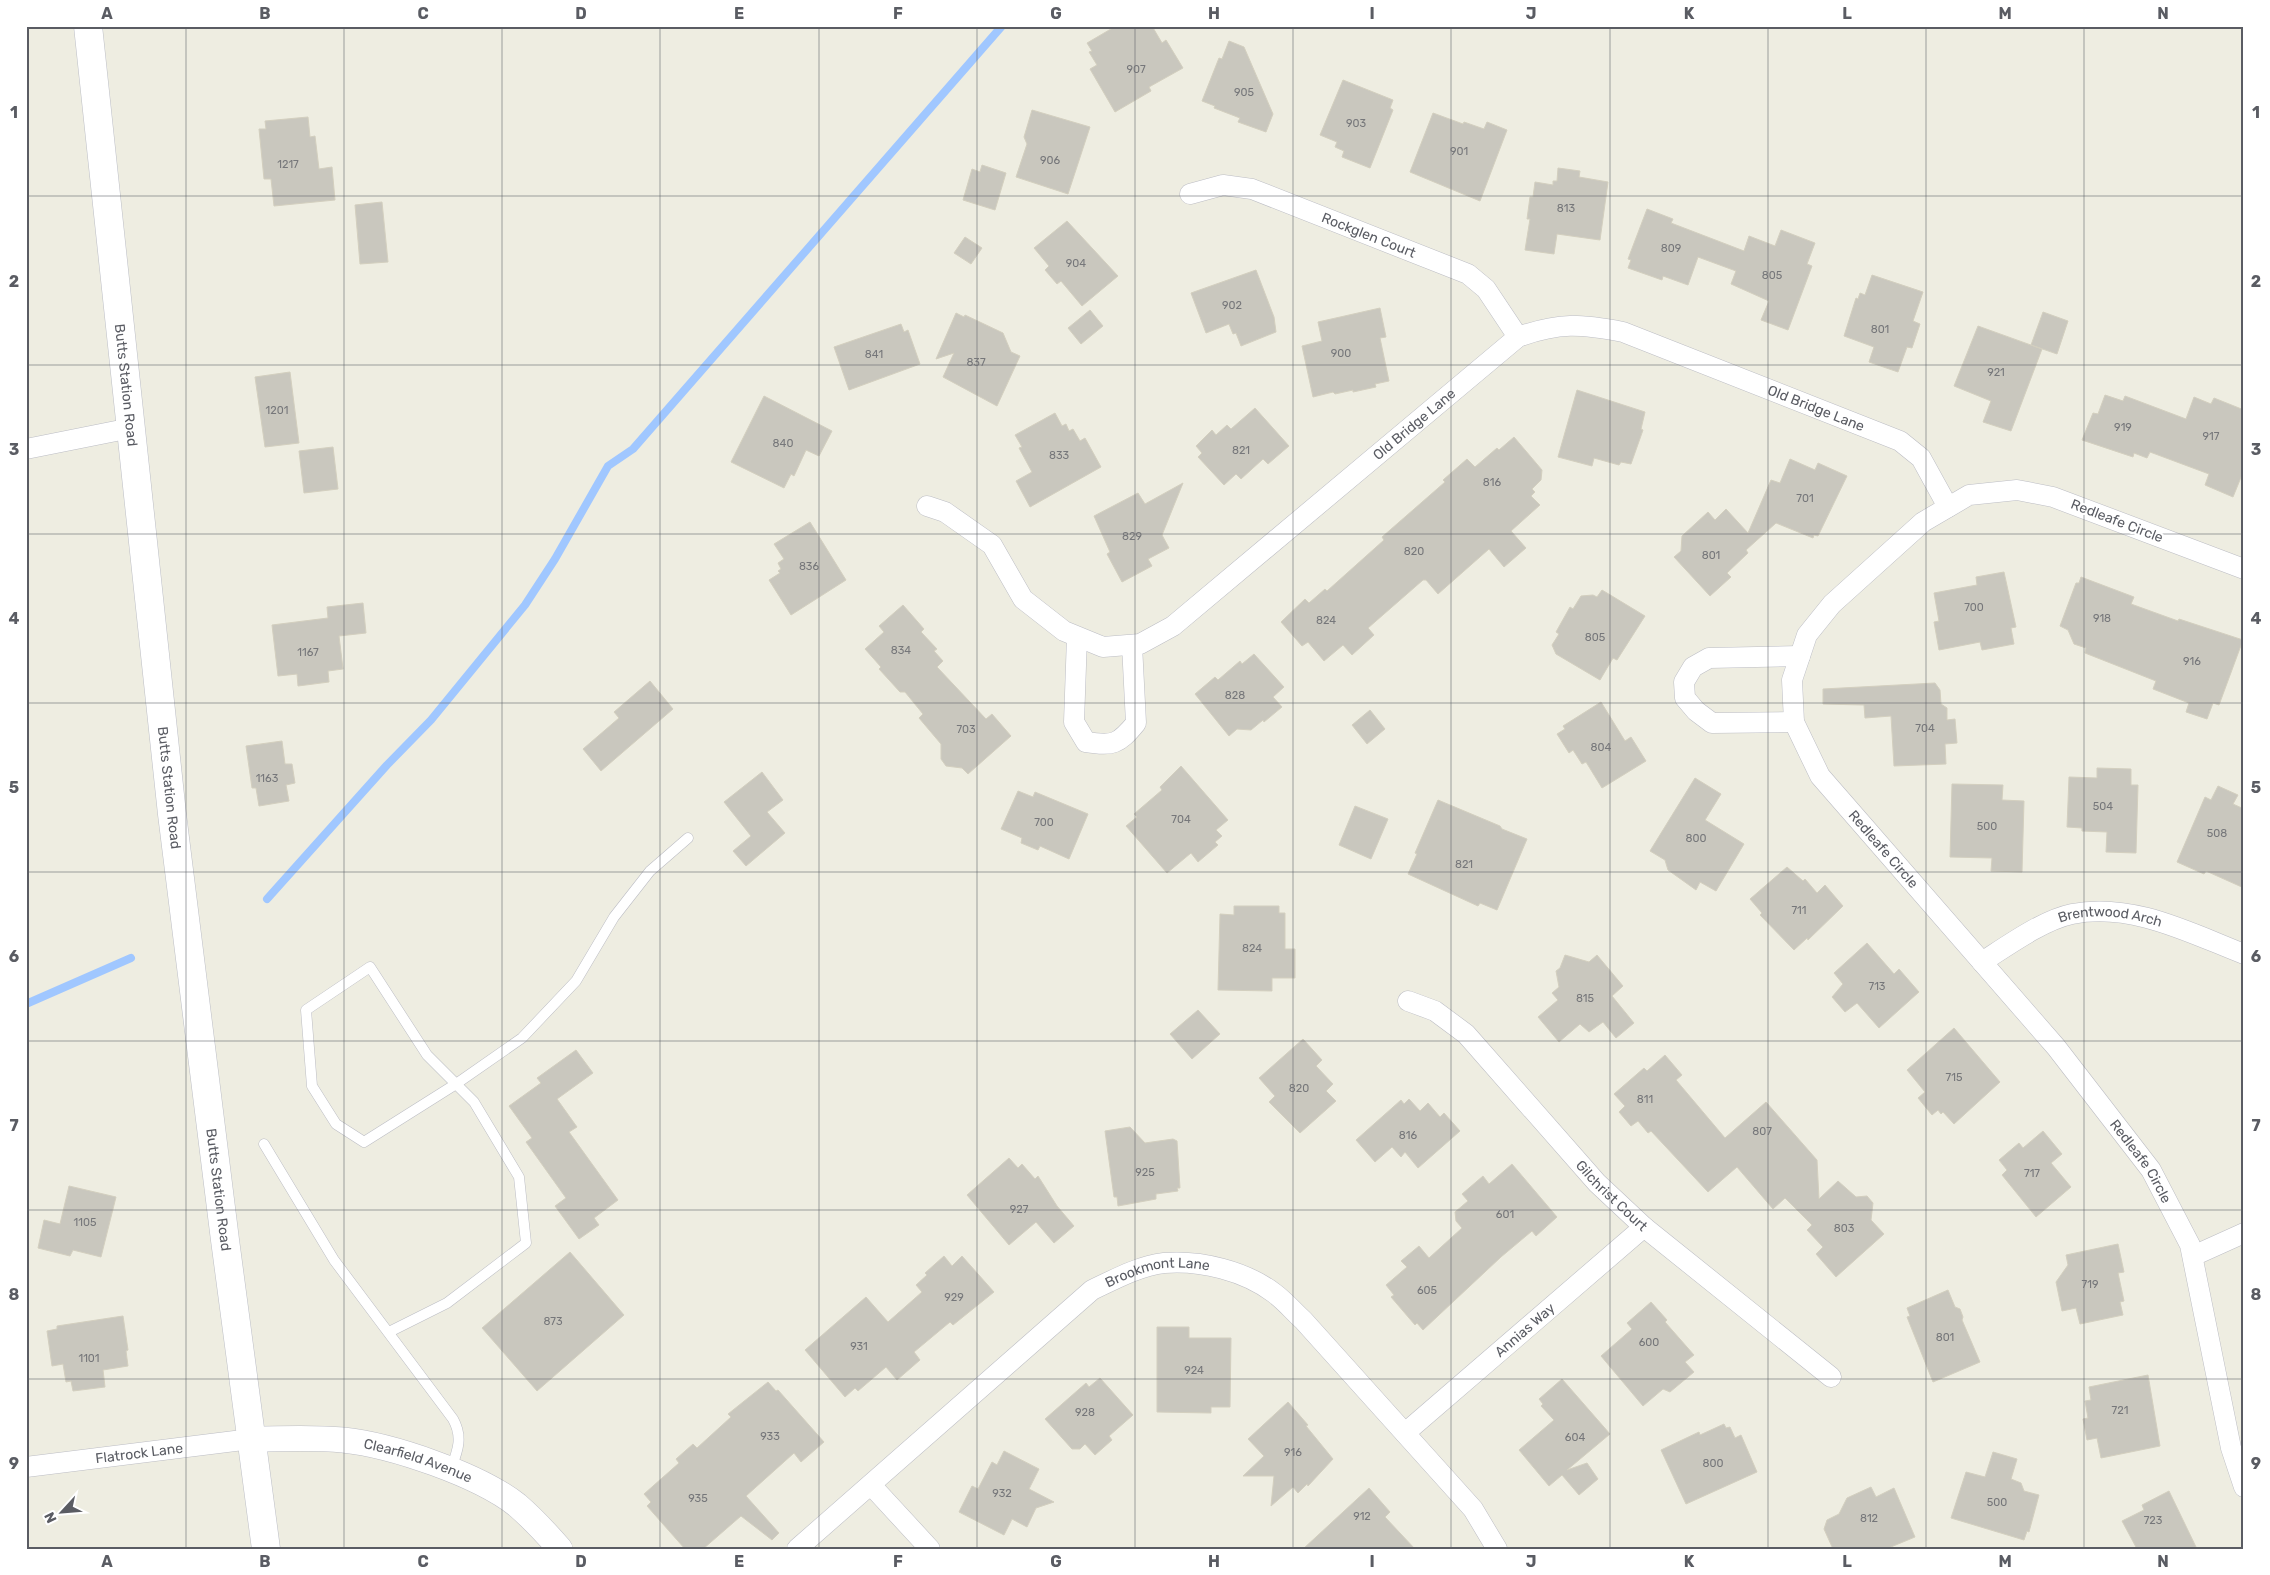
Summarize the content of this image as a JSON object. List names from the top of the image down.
{
  "streets": {
    "main road": ["Butts Station Road"],
    "street": [
      "Rockglen Court",
      "Old Bridge Lane",
      "Redleafe Circle",
      "Brentwood Arch",
      "Gilchrist Court",
      "Brookmont Lane",
      "Annias Way",
      "Flatrock Lane",
      "Clearfield Avenue"
    ]
  },
  "crossings": [
    ["Rockglen Court", "Old Bridge Lane"],
    ["Butts Station Road", "Flatrock Lane"],
    ["Butts Station Road", "Clearfield Avenue"],
    ["Old Bridge Lane", "Redleafe Circle"],
    ["Redleafe Circle", "Brentwood Arch"],
    ["Gilchrist Court", "Annias Way"],
    ["Brookmont Lane", "Annias Way"],
    ["Flatrock Lane", "Clearfield Avenue"]
  ],
  "house_numbers": [
    "907",
    "905",
    "903",
    "901",
    "906",
    "1217",
    "813",
    "809",
    "904",
    "805",
    "902",
    "801",
    "900",
    "841",
    "837",
    "921",
    "1201",
    "919",
    "917",
    "840",
    "821",
    "833",
    "816",
    "701",
    "829",
    "820",
    "801",
    "836",
    "700",
    "918",
    "824",
    "805",
    "834",
    "1167",
    "916",
    "828",
    "704",
    "703",
    "804",
    "1163",
    "504",
    "704",
    "700",
    "500",
    "508",
    "800",
    "821",
    "711",
    "824",
    "713",
    "815",
    "715",
    "820",
    "811",
    "807",
    "816",
    "925",
    "717",
    "927",
    "601",
    "1105",
    "803",
    "719",
    "605",
    "929",
    "873",
    "801",
    "600",
    "931",
    "1101",
    "924",
    "721",
    "928",
    "933",
    "604",
    "916",
    "800",
    "932",
    "935",
    "500",
    "912",
    "812",
    "723"
  ],
  "north": "bottom left",
  "grid": {
    "columns": [
      "A",
      "B",
      "C",
      "D",
      "E",
      "F",
      "G",
      "H",
      "I",
      "J",
      "K",
      "L",
      "M",
      "N"
    ],
    "rows": [
      "1",
      "2",
      "3",
      "4",
      "5",
      "6",
      "7",
      "8",
      "9"
    ]
  }
}
